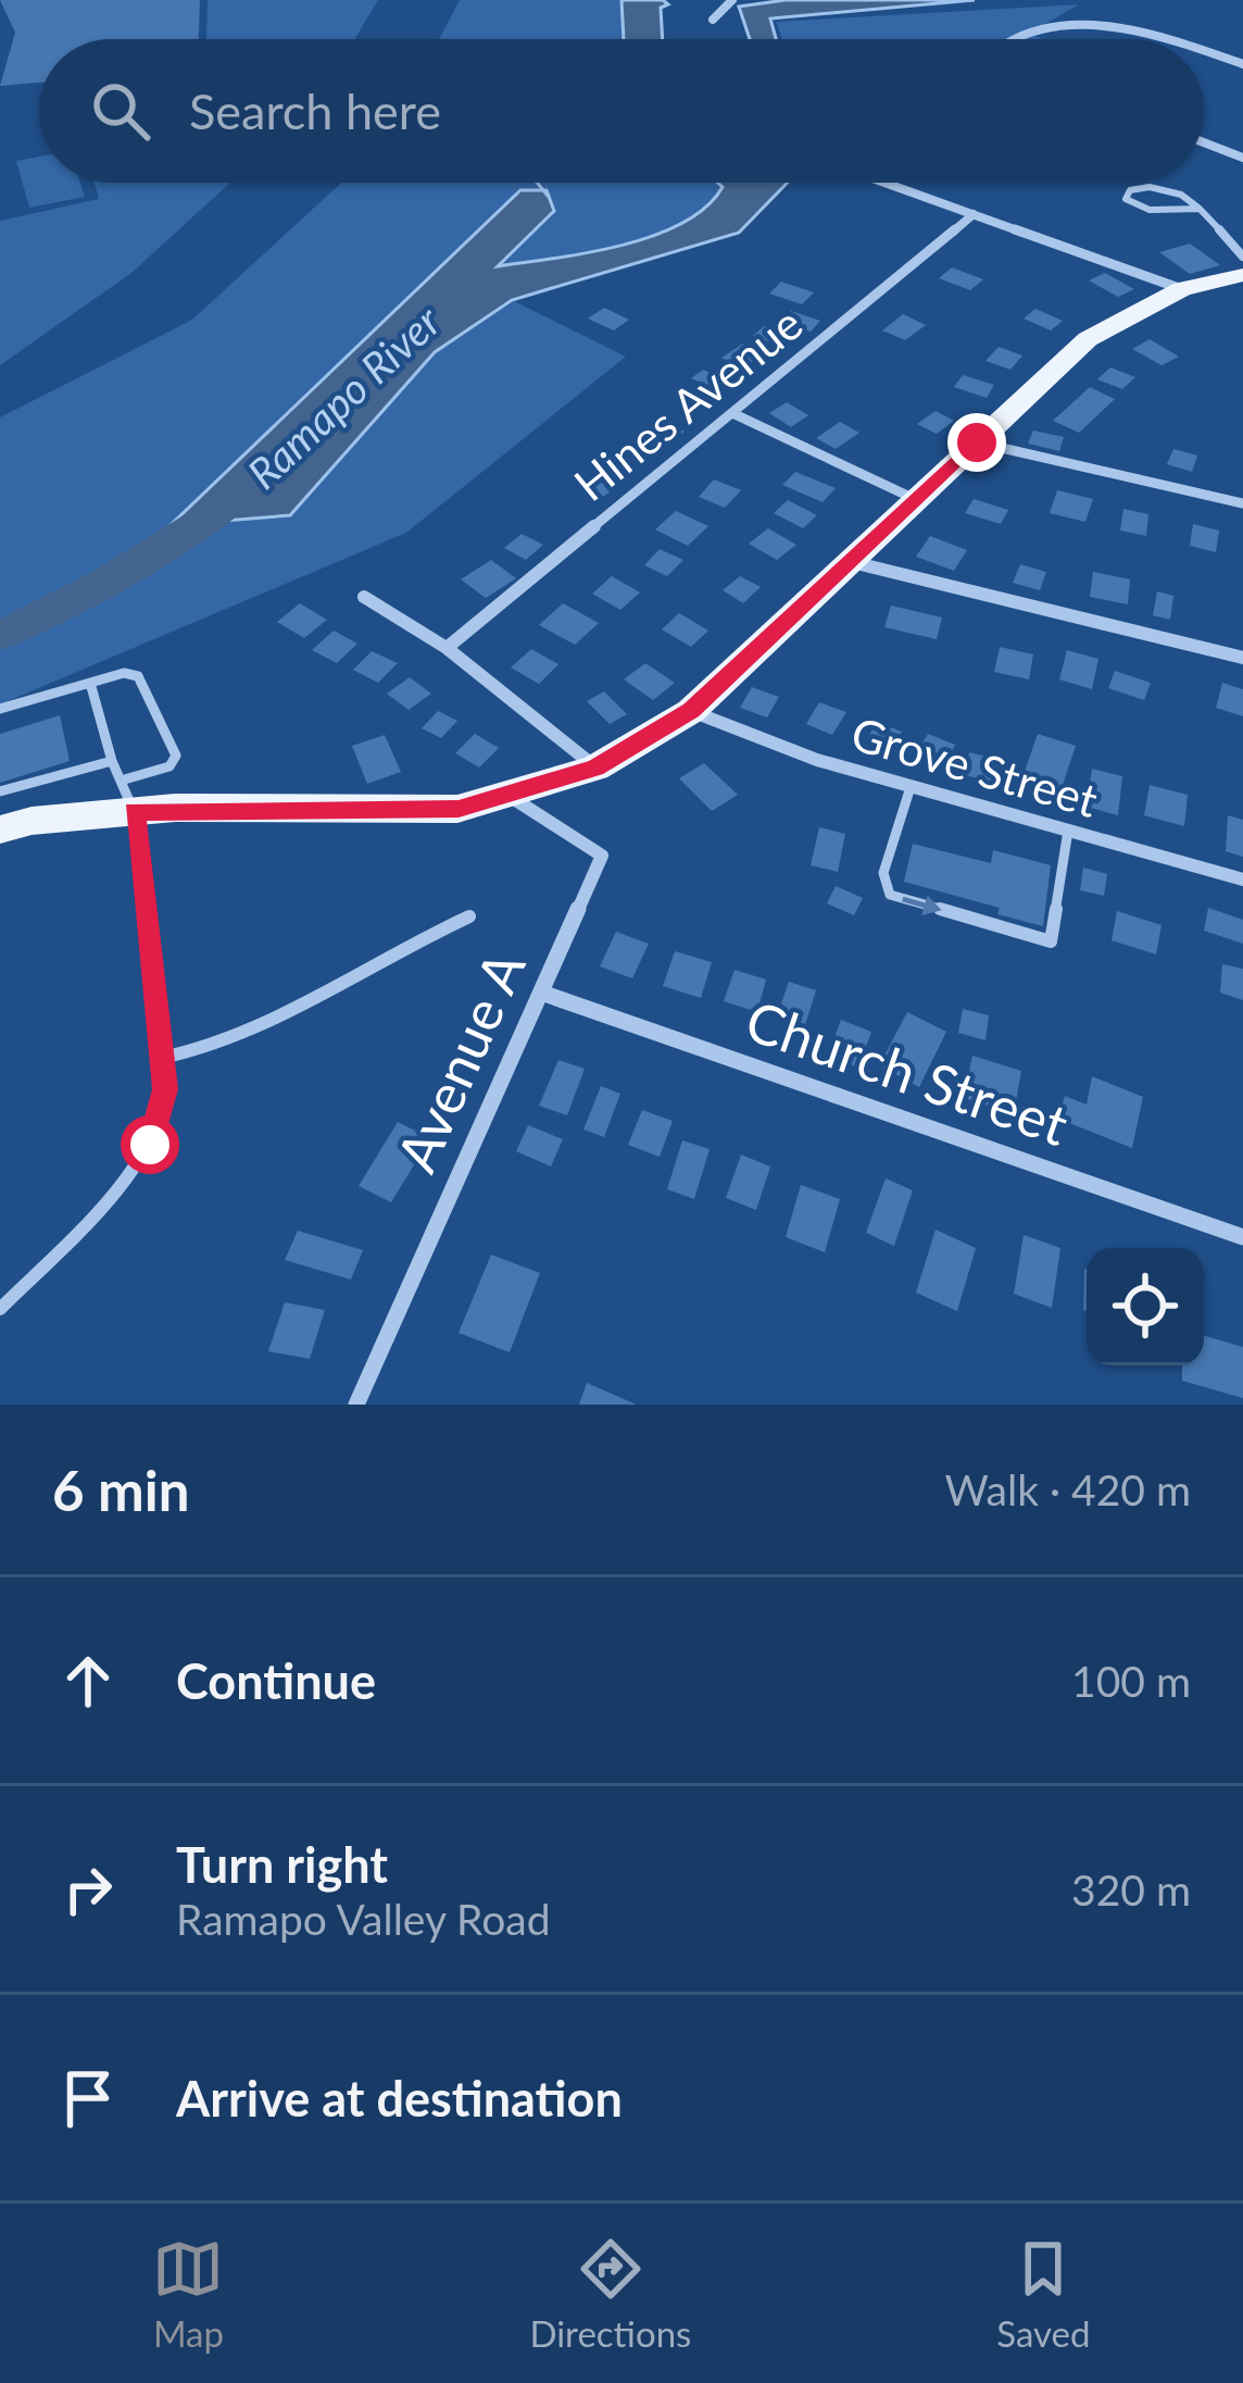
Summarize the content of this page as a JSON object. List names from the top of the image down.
{
  "streets": {
    "street": [
      "Hines Avenue",
      "Grove Street",
      "Avenue A",
      "Church Street"
    ]
  },
  "crossings": [
    ["Avenue A", "Church Street"]
  ],
  "water": ["Ramapo River"],
  "page": {
    "search": "Search here",
    "heading": ["6 min", "Walk · 420 m"],
    "list": [
      ["Continue", "100 m"],
      ["Turn right", "Ramapo Valley Road", "320 m"],
      "Arrive at destination"
    ],
    "nav": ["Map", "Directions", "Saved"]
  }
}
